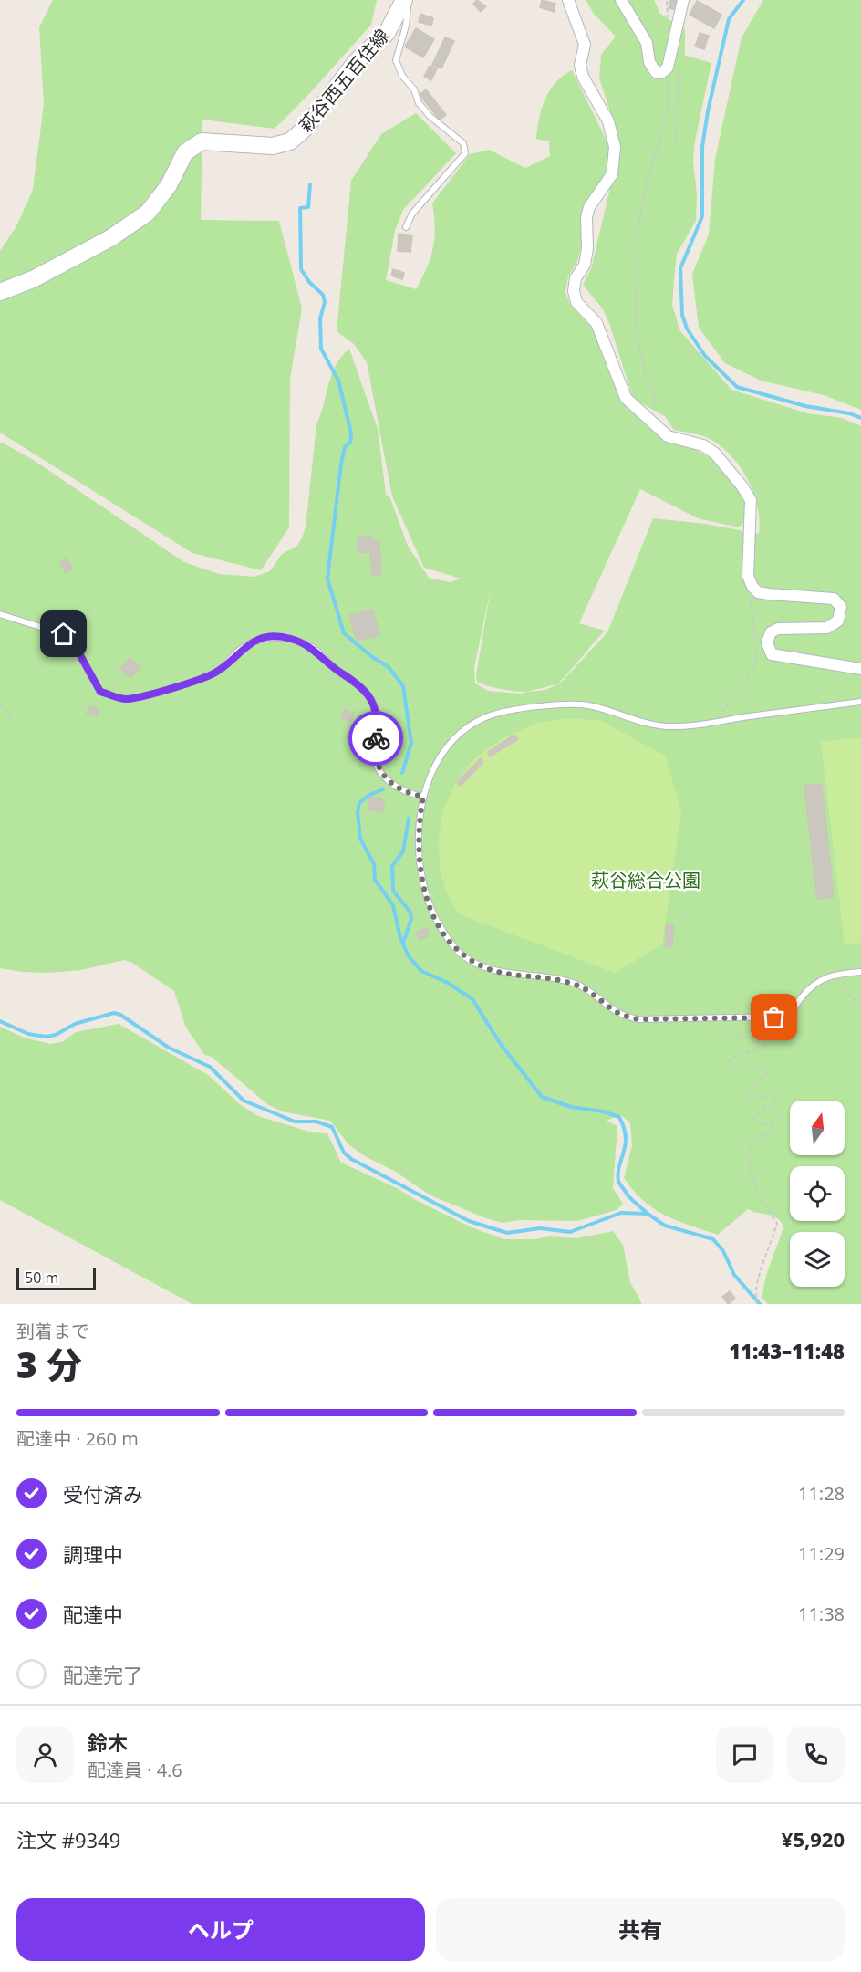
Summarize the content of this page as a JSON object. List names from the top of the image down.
{
  "streets": {
    "main road": ["萩谷西五百住線"]
  },
  "parks": ["萩谷総合公園"],
  "scale_bar": "50 m",
  "north": "top",
  "page": {
    "scale": "50 m",
    "heading": ["3 分", "到着まで", "11:43–11:48"],
    "panel": [
      "鈴木",
      "配達員 · 4.6",
      "注文 #9349",
      "¥5,920"
    ],
    "bar": "配達中 · 260 m",
    "list": [
      ["受付済み", "11:28"],
      ["調理中", "11:29"],
      ["配達中", "11:38"],
      "配達完了"
    ],
    "buttons": ["ヘルプ", "共有"]
  }
}
